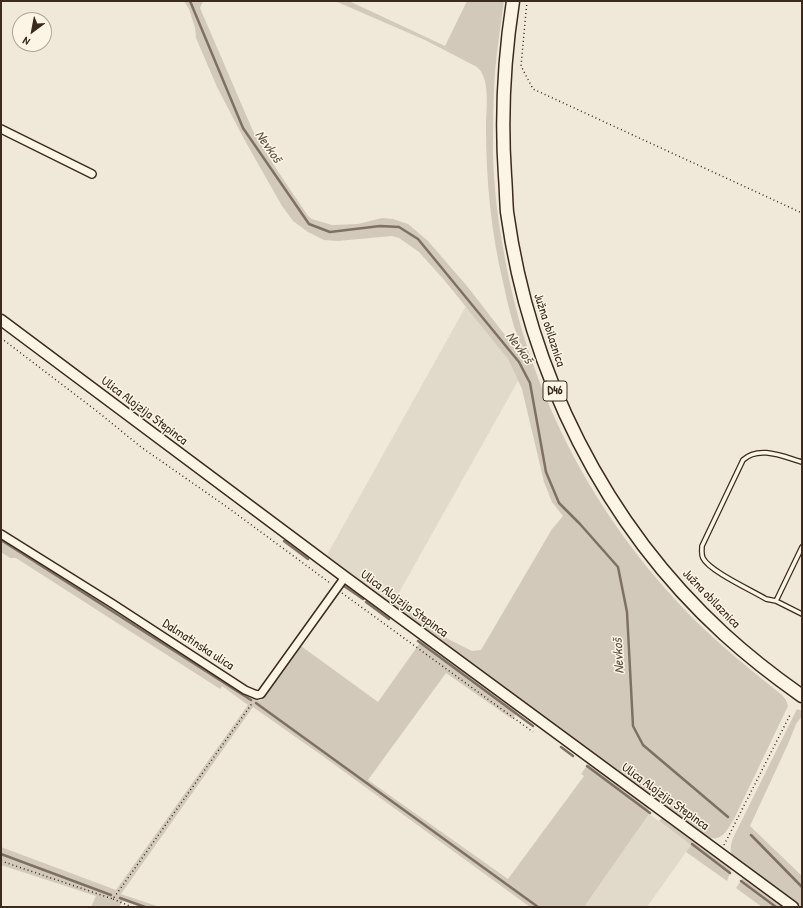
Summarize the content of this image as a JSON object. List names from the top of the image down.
{
  "streets": {
    "main road": ["Južna obilaznica", "D46", "Ulica Alojzija Stepinca"],
    "street": ["Dalmatinska ulica"]
  },
  "water": ["Nevkoš"],
  "north": "bottom left"
}
